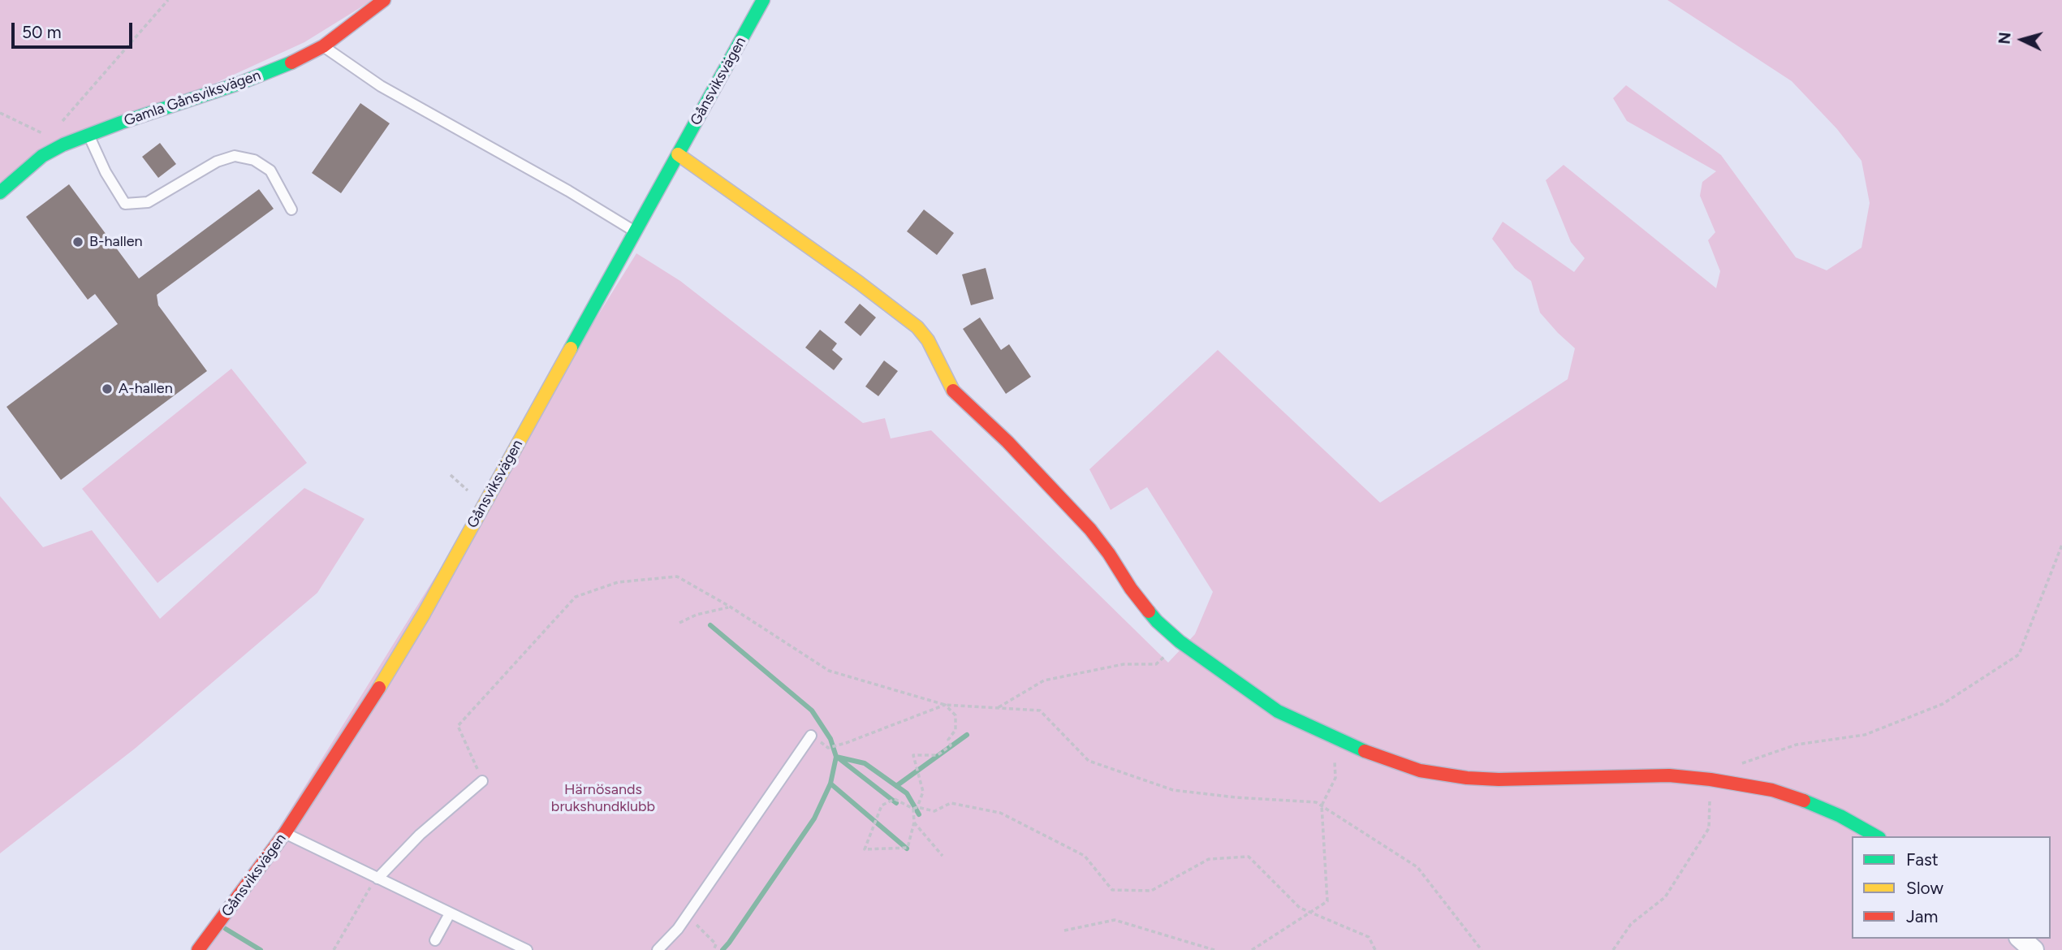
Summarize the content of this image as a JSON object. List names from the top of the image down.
{
  "streets": {
    "street": ["Gånsviksvägen", "Gamla Gånsviksvägen"]
  },
  "parks": ["Härnösands brukshundklubb"],
  "places": ["B-hallen", "A-hallen"],
  "legend": ["Fast", "Slow", "Jam"],
  "scale_bar": "50 m",
  "north": "left"
}
